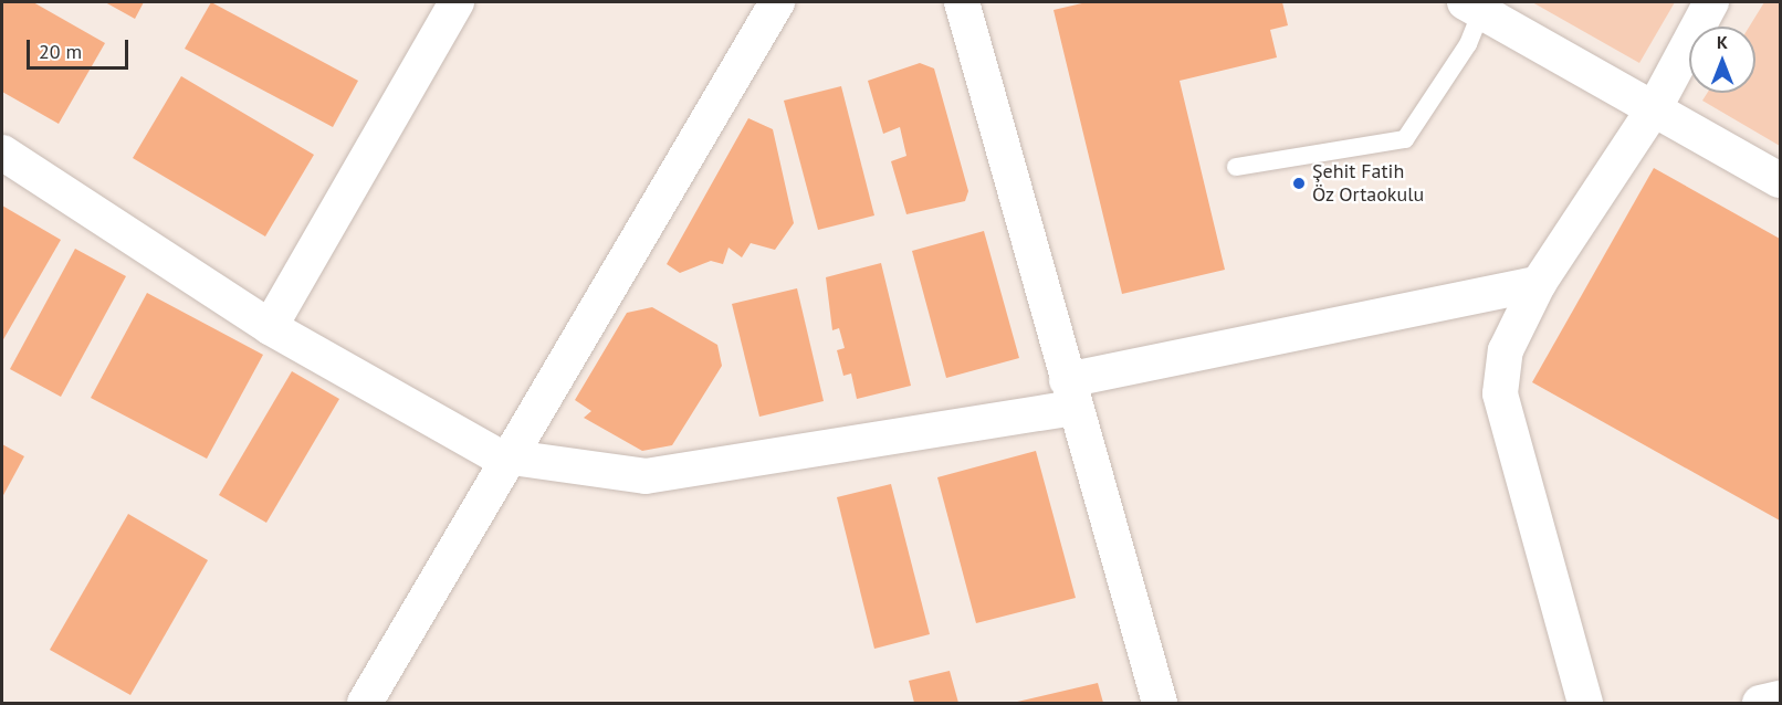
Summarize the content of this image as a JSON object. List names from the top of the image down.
{
  "places": ["Şehit Fatih Öz Ortaokulu"],
  "scale_bar": "20 m",
  "north": "top"
}
